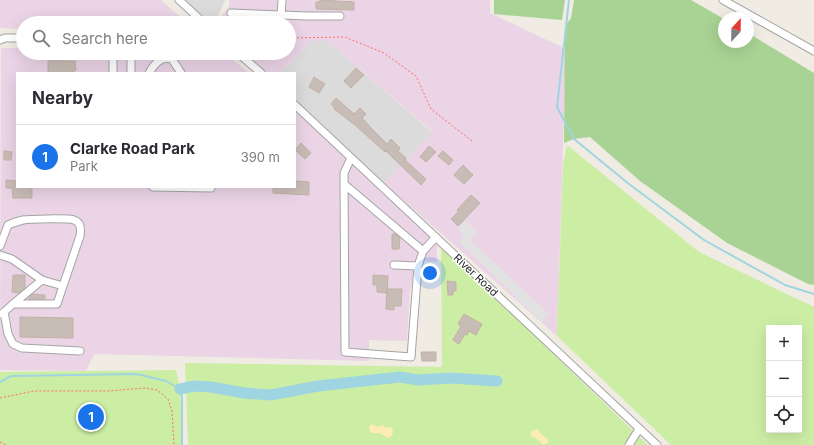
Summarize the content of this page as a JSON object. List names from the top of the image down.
{
  "streets": {
    "street": ["River Road"]
  },
  "north": "top",
  "page": {
    "search": "Search here",
    "heading": "Nearby",
    "list": [
      {
        "mark": "1",
        "name": "Clarke Road Park",
        "note": "Park",
        "value": "390 m"
      }
    ],
    "map_buttons": ["+", "−"],
    "pins": "1"
  }
}
